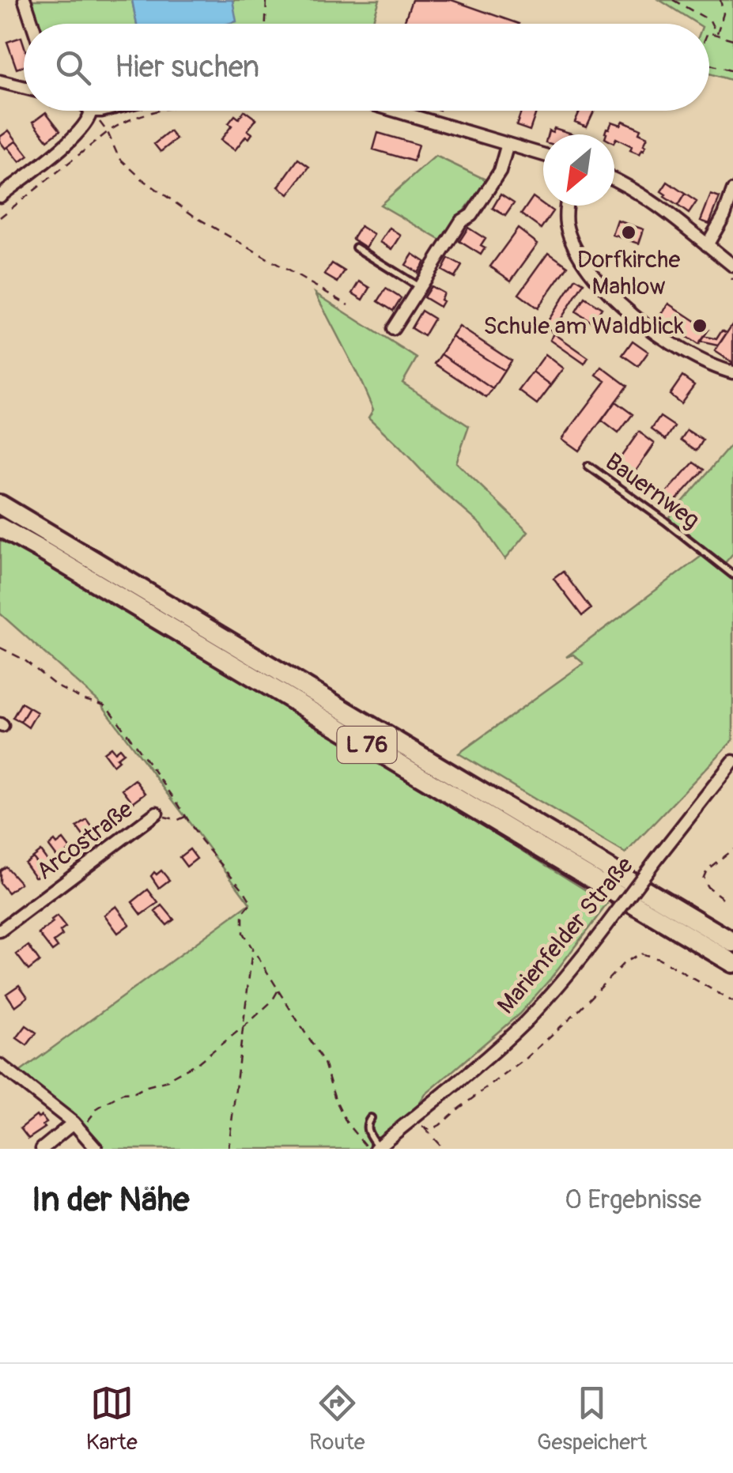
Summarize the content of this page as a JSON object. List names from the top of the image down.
{
  "streets": {
    "main road": ["L 76"],
    "street": ["Arcostraße", "Marienfelder Straße"],
    "lane": ["Bauernweg"]
  },
  "places": ["Dorfkirche Mahlow", "Schule am Waldblick"],
  "north": "bottom left",
  "page": {
    "search": "Hier suchen",
    "heading": ["In der Nähe", "0 Ergebnisse"],
    "nav": ["Karte", "Route", "Gespeichert"]
  }
}
